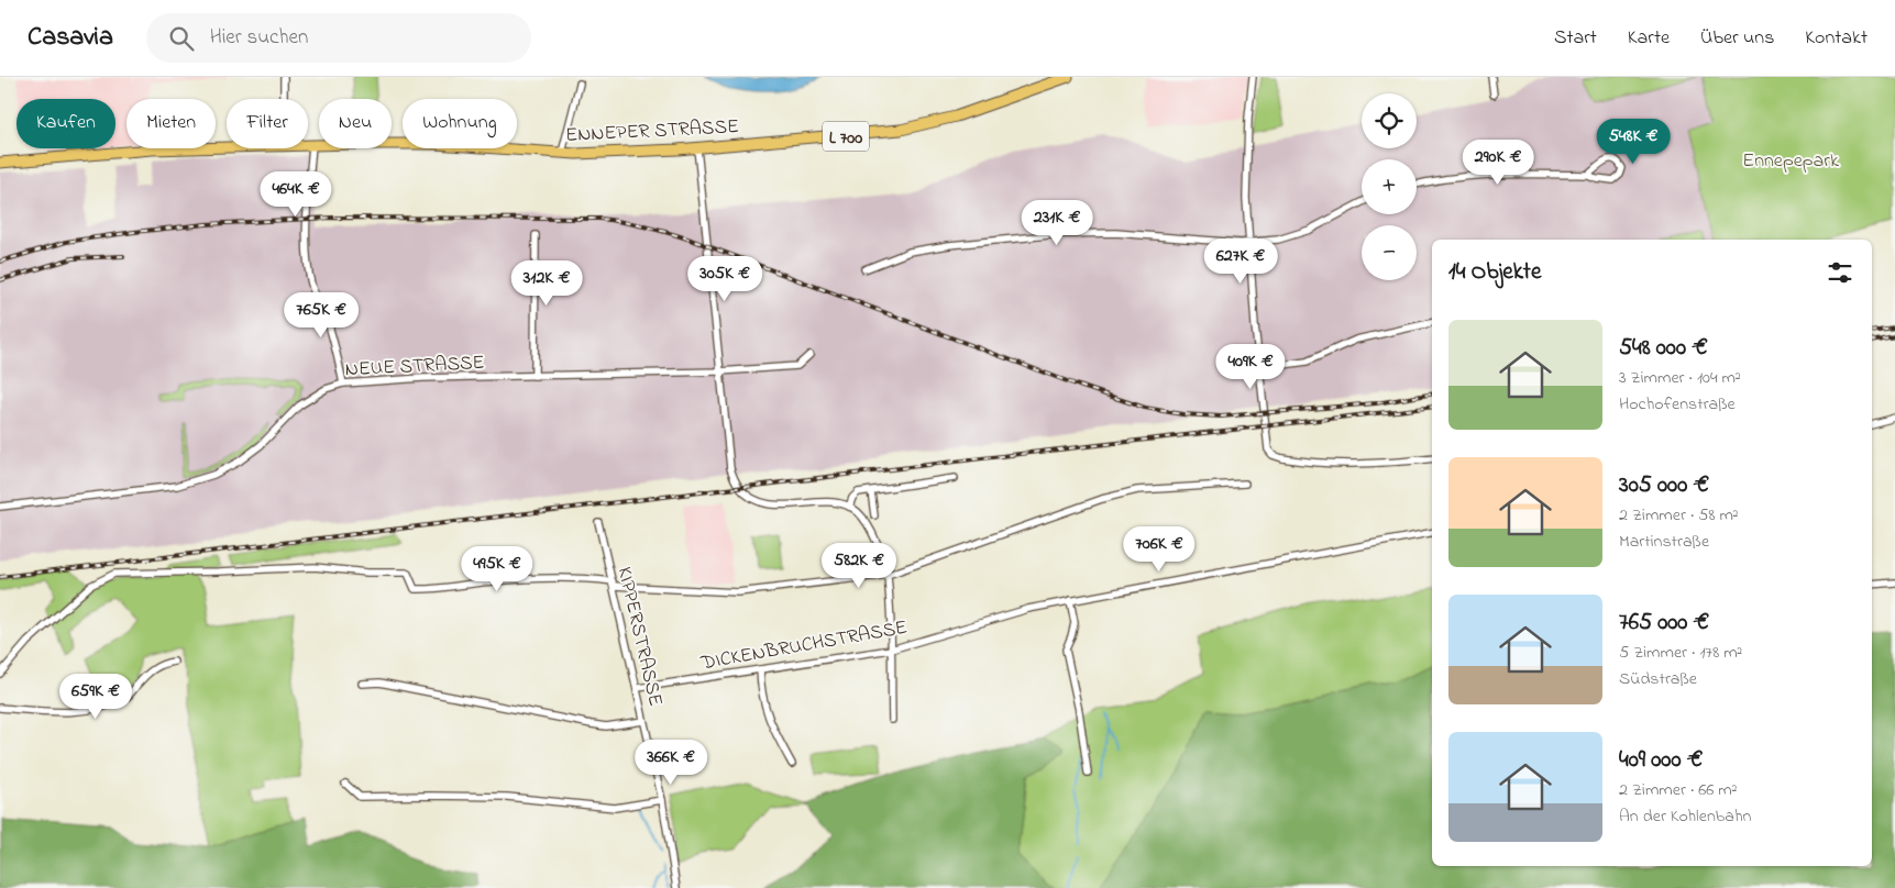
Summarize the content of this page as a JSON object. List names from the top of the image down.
{
  "streets": {
    "main road": ["ENNEPER STRASSE", "L 700"],
    "street": ["NEUE STRASSE", "KIPPERSTRASSE", "DICKENBRUCHSTRASSE"]
  },
  "crossings": [
    ["KIPPERSTRASSE", "DICKENBRUCHSTRASSE"]
  ],
  "parks": ["Ennepepark"],
  "page": {
    "header": "Casavia",
    "search": "Hier suchen",
    "nav": [
      "Start",
      "Karte",
      "Über uns",
      "Kontakt"
    ],
    "map_buttons": ["+", "−"],
    "chip": [
      "Kaufen",
      "Mieten",
      "Filter",
      "Neu",
      "Wohnung"
    ],
    "price": [
      "548K €",
      "290K €",
      "464K €",
      "231K €",
      "627K €",
      "305K €",
      "312K €",
      "765K €",
      "409K €",
      "706K €",
      "582K €",
      "495K €",
      "659K €",
      "366K €"
    ],
    "heading": "14 Objekte",
    "list": [
      {
        "name": "548 000 €",
        "note": "3 Zimmer · 104 m² · Hochofenstraße"
      },
      {
        "name": "305 000 €",
        "note": "2 Zimmer · 58 m² · Martinstraße"
      },
      {
        "name": "765 000 €",
        "note": "5 Zimmer · 178 m² · Südstraße"
      },
      {
        "name": "409 000 €",
        "note": "2 Zimmer · 66 m² · An der Kohlenbahn"
      }
    ]
  }
}
